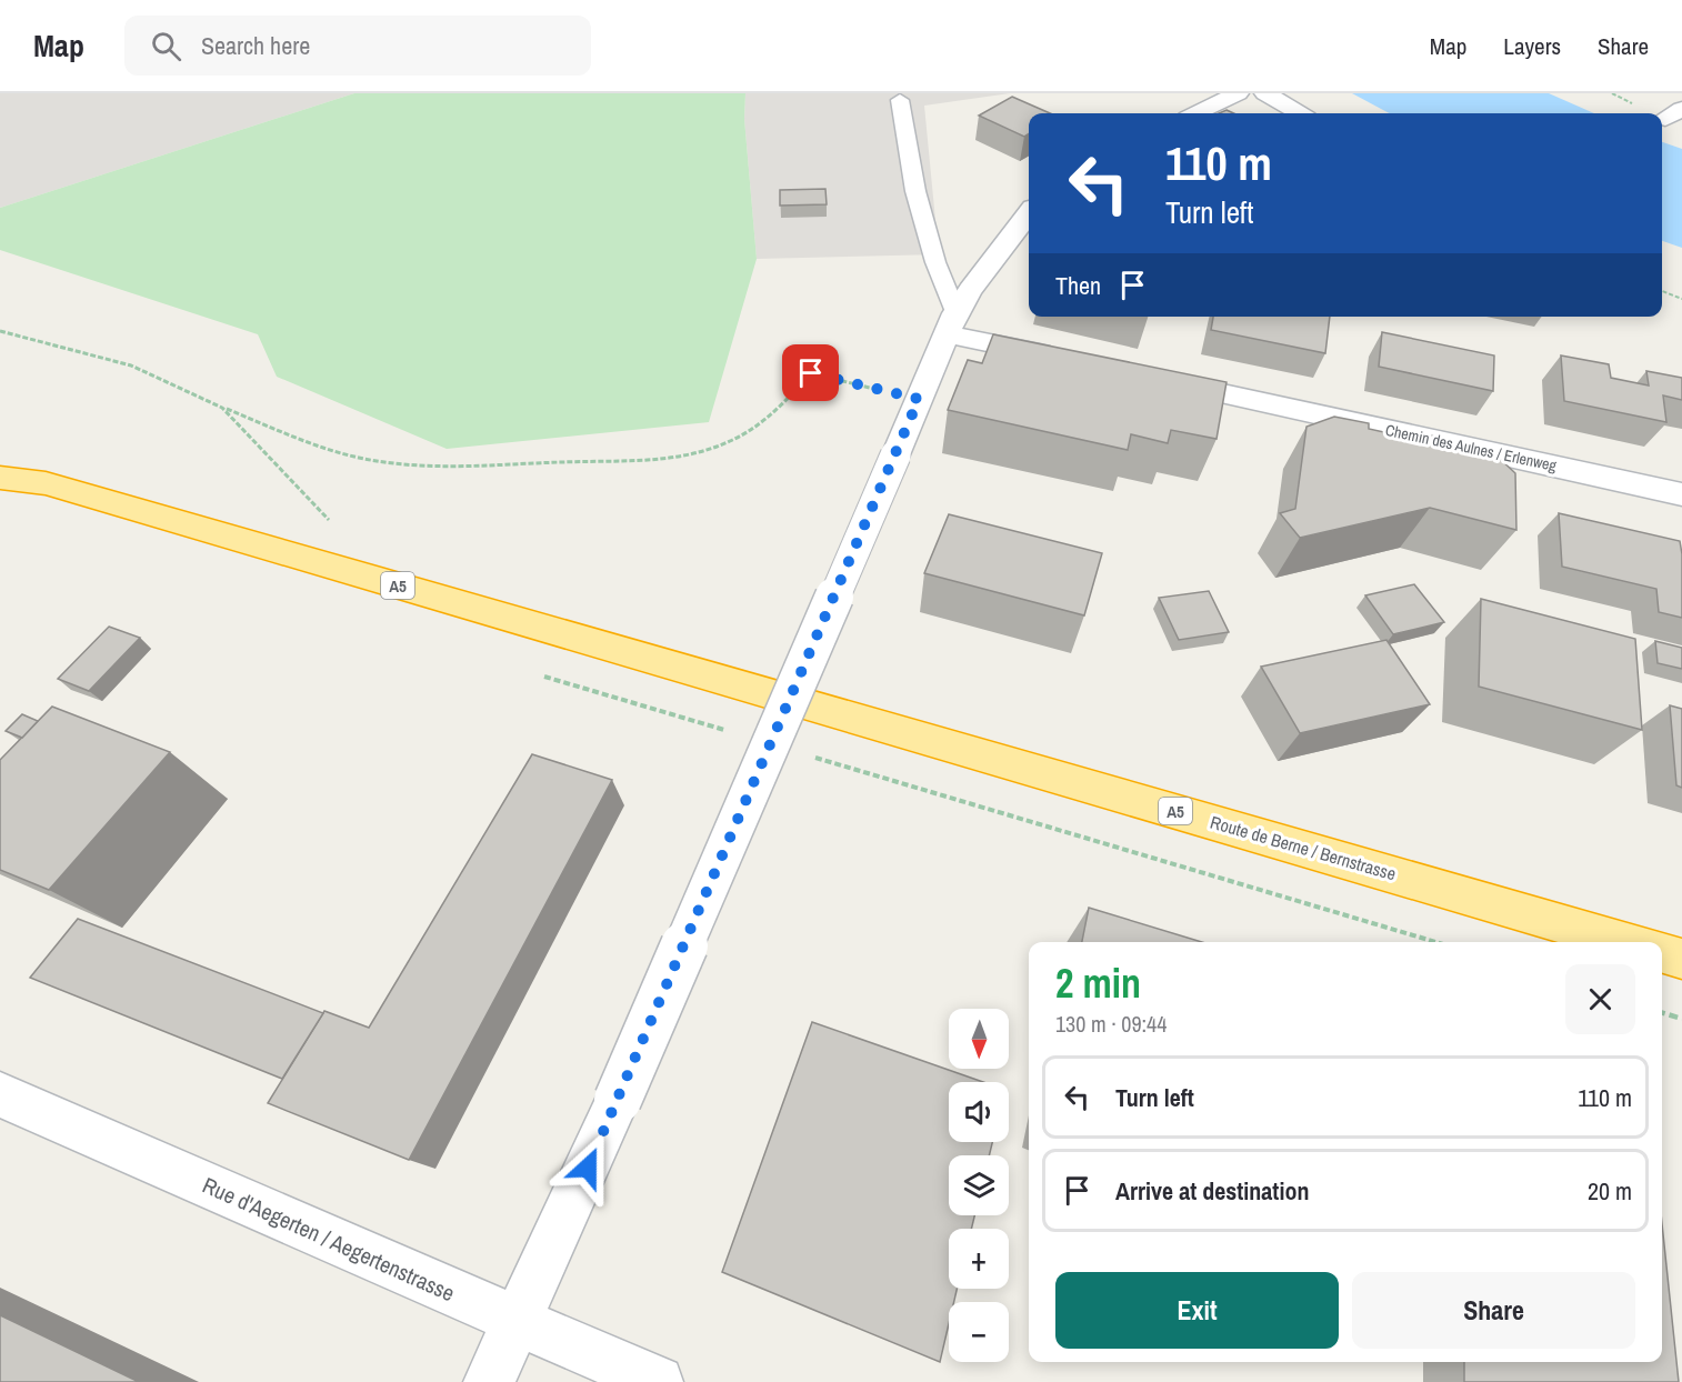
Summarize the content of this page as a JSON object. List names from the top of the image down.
{
  "streets": {
    "highway": ["A5", "Route de Berne / Bernstrasse"],
    "street": ["Chemin des Aulnes / Erlenweg", "Rue d'Aegerten / Aegertenstrasse"]
  },
  "crossings": [
    ["A5", "Route de Berne / Bernstrasse"]
  ],
  "north": "bottom",
  "page": {
    "header": "Map",
    "search": "Search here",
    "nav": ["Map", "Layers", "Share"],
    "turn": ["110 m", "Turn left"],
    "then": "Then",
    "heading": ["2 min", "130 m · 09:44"],
    "map_buttons": ["+", "−"],
    "list": [
      {
        "name": "Turn left",
        "value": "110 m"
      },
      {
        "name": "Arrive at destination",
        "value": "20 m"
      }
    ],
    "buttons": ["Exit", "Share"]
  }
}
